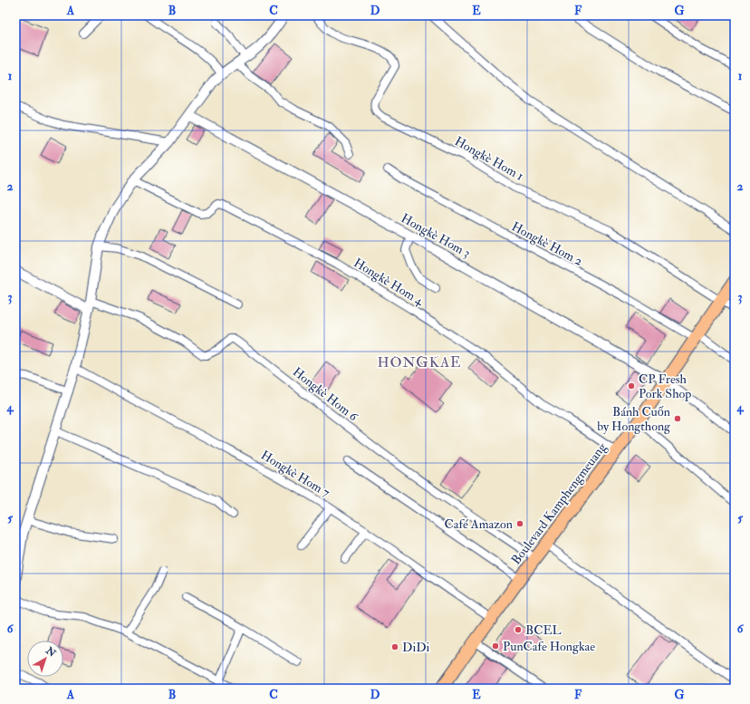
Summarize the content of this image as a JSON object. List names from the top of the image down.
{
  "streets": {
    "main road": ["Boulevard Kamphengmeuang"],
    "street": [
      "Hongkè Hom 1",
      "Hongkè Hom 3",
      "Hongkè Hom 2",
      "Hongkè Hom 4",
      "Hongkè Hom 6",
      "Hongkè Hom 7"
    ]
  },
  "crossings": [
    ["Hongkè Hom 1", "Boulevard Kamphengmeuang"],
    ["Hongkè Hom 3", "Boulevard Kamphengmeuang"],
    ["Hongkè Hom 2", "Boulevard Kamphengmeuang"],
    ["Hongkè Hom 4", "Boulevard Kamphengmeuang"],
    ["Hongkè Hom 6", "Boulevard Kamphengmeuang"],
    ["Hongkè Hom 7", "Boulevard Kamphengmeuang"]
  ],
  "districts": ["HONGKAE"],
  "places": [
    "CP Fresh Pork Shop",
    "Bánh Cuốn by Hongthong",
    "Café Amazon",
    "BCEL",
    "PunCafe Hongkae",
    "DiDi"
  ],
  "north": "top right",
  "grid": {
    "columns": [
      "A",
      "B",
      "C",
      "D",
      "E",
      "F",
      "G"
    ],
    "rows": [
      "1",
      "2",
      "3",
      "4",
      "5",
      "6"
    ]
  }
}
